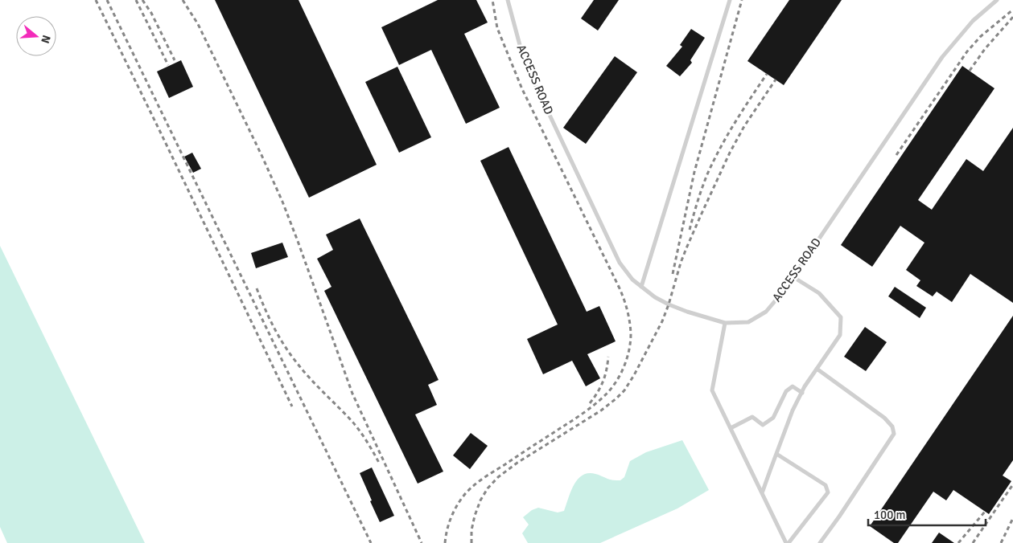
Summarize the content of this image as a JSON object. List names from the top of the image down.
{
  "streets": {
    "lane": ["ACCESS ROAD"]
  },
  "scale_bar": "100 m",
  "north": "right"
}
